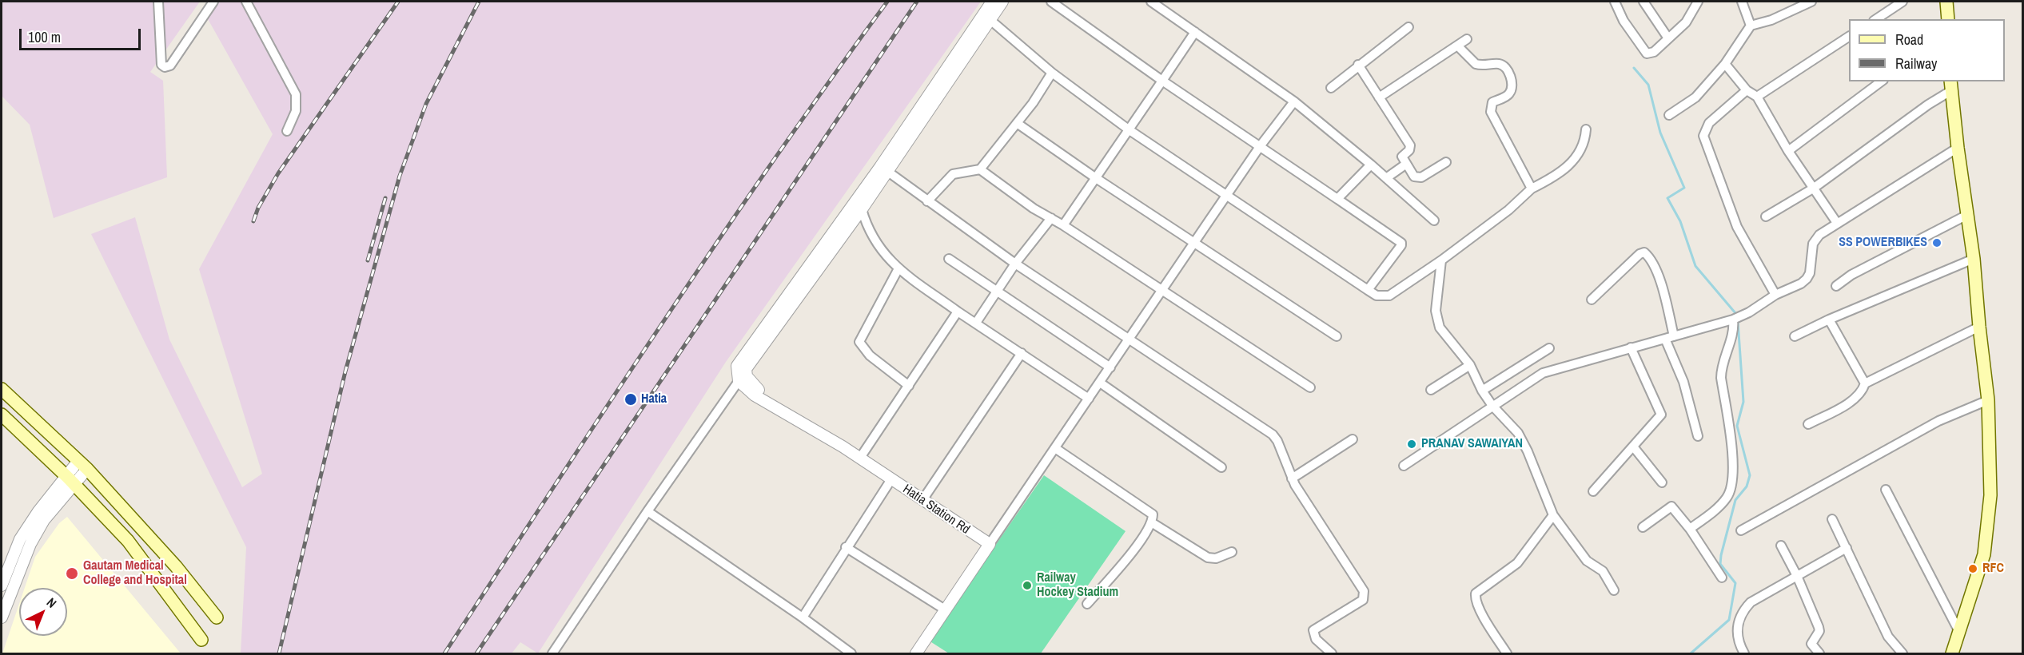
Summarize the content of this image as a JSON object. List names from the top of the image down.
{
  "streets": {
    "street": ["Hatia Station Rd"]
  },
  "places": [
    "SS POWERBIKES",
    "Hatia",
    "PRANAV SAWAIYAN",
    "RFC",
    "Gautam Medical College and Hospital",
    "Railway Hockey Stadium"
  ],
  "legend": ["Road", "Railway"],
  "scale_bar": "100 m",
  "north": "top right"
}
